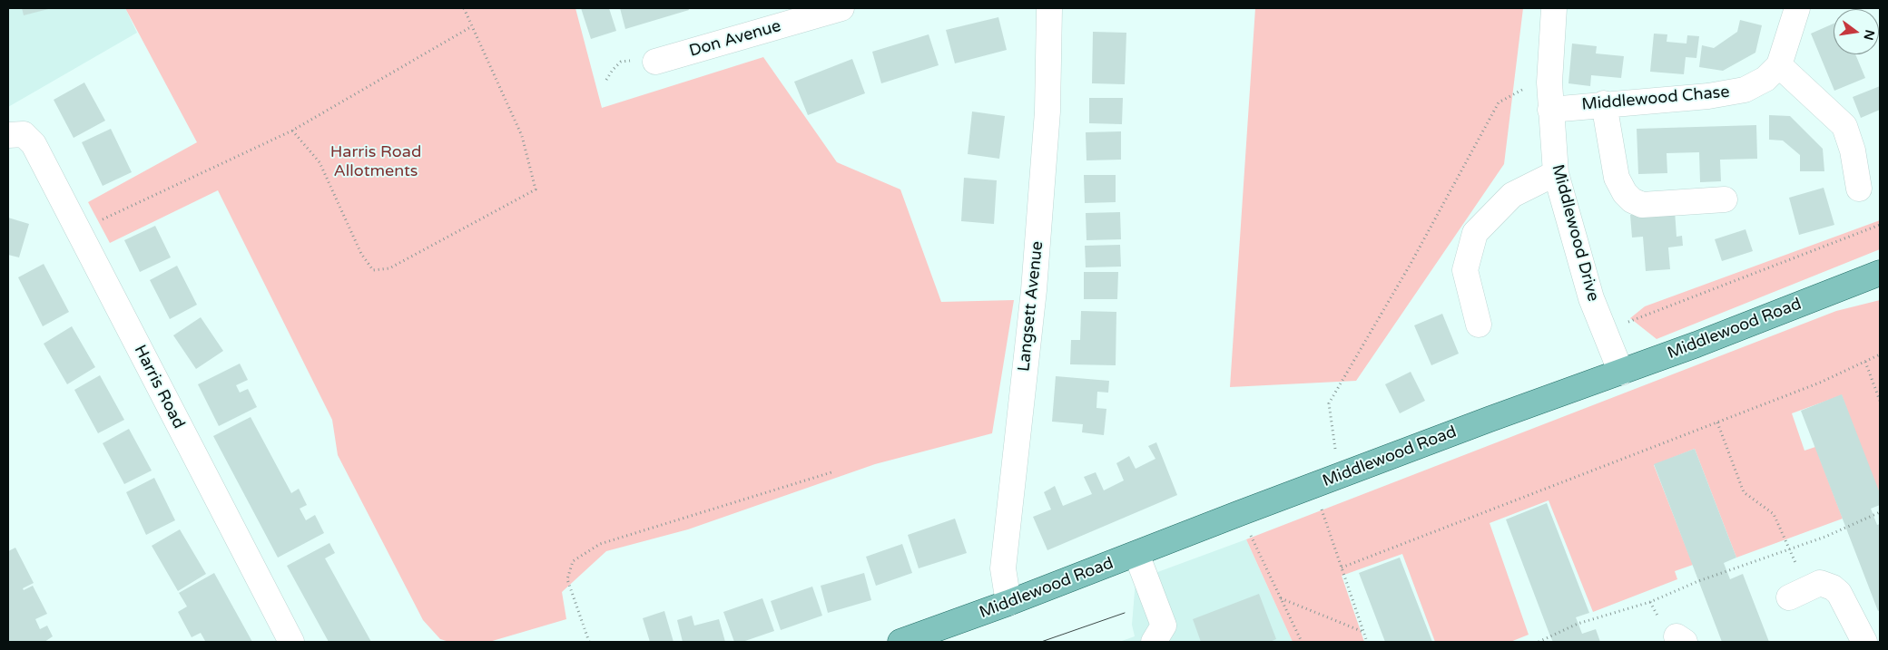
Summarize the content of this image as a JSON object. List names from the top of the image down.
{
  "streets": {
    "main road": ["Middlewood Road"],
    "street": [
      "Don Avenue",
      "Middlewood Chase",
      "Middlewood Drive",
      "Langsett Avenue",
      "Harris Road"
    ]
  },
  "crossings": [
    ["Middlewood Chase", "Middlewood Drive"],
    ["Middlewood Drive", "Middlewood Road"],
    ["Langsett Avenue", "Middlewood Road"]
  ],
  "parks": ["Harris Road Allotments"],
  "north": "right"
}
